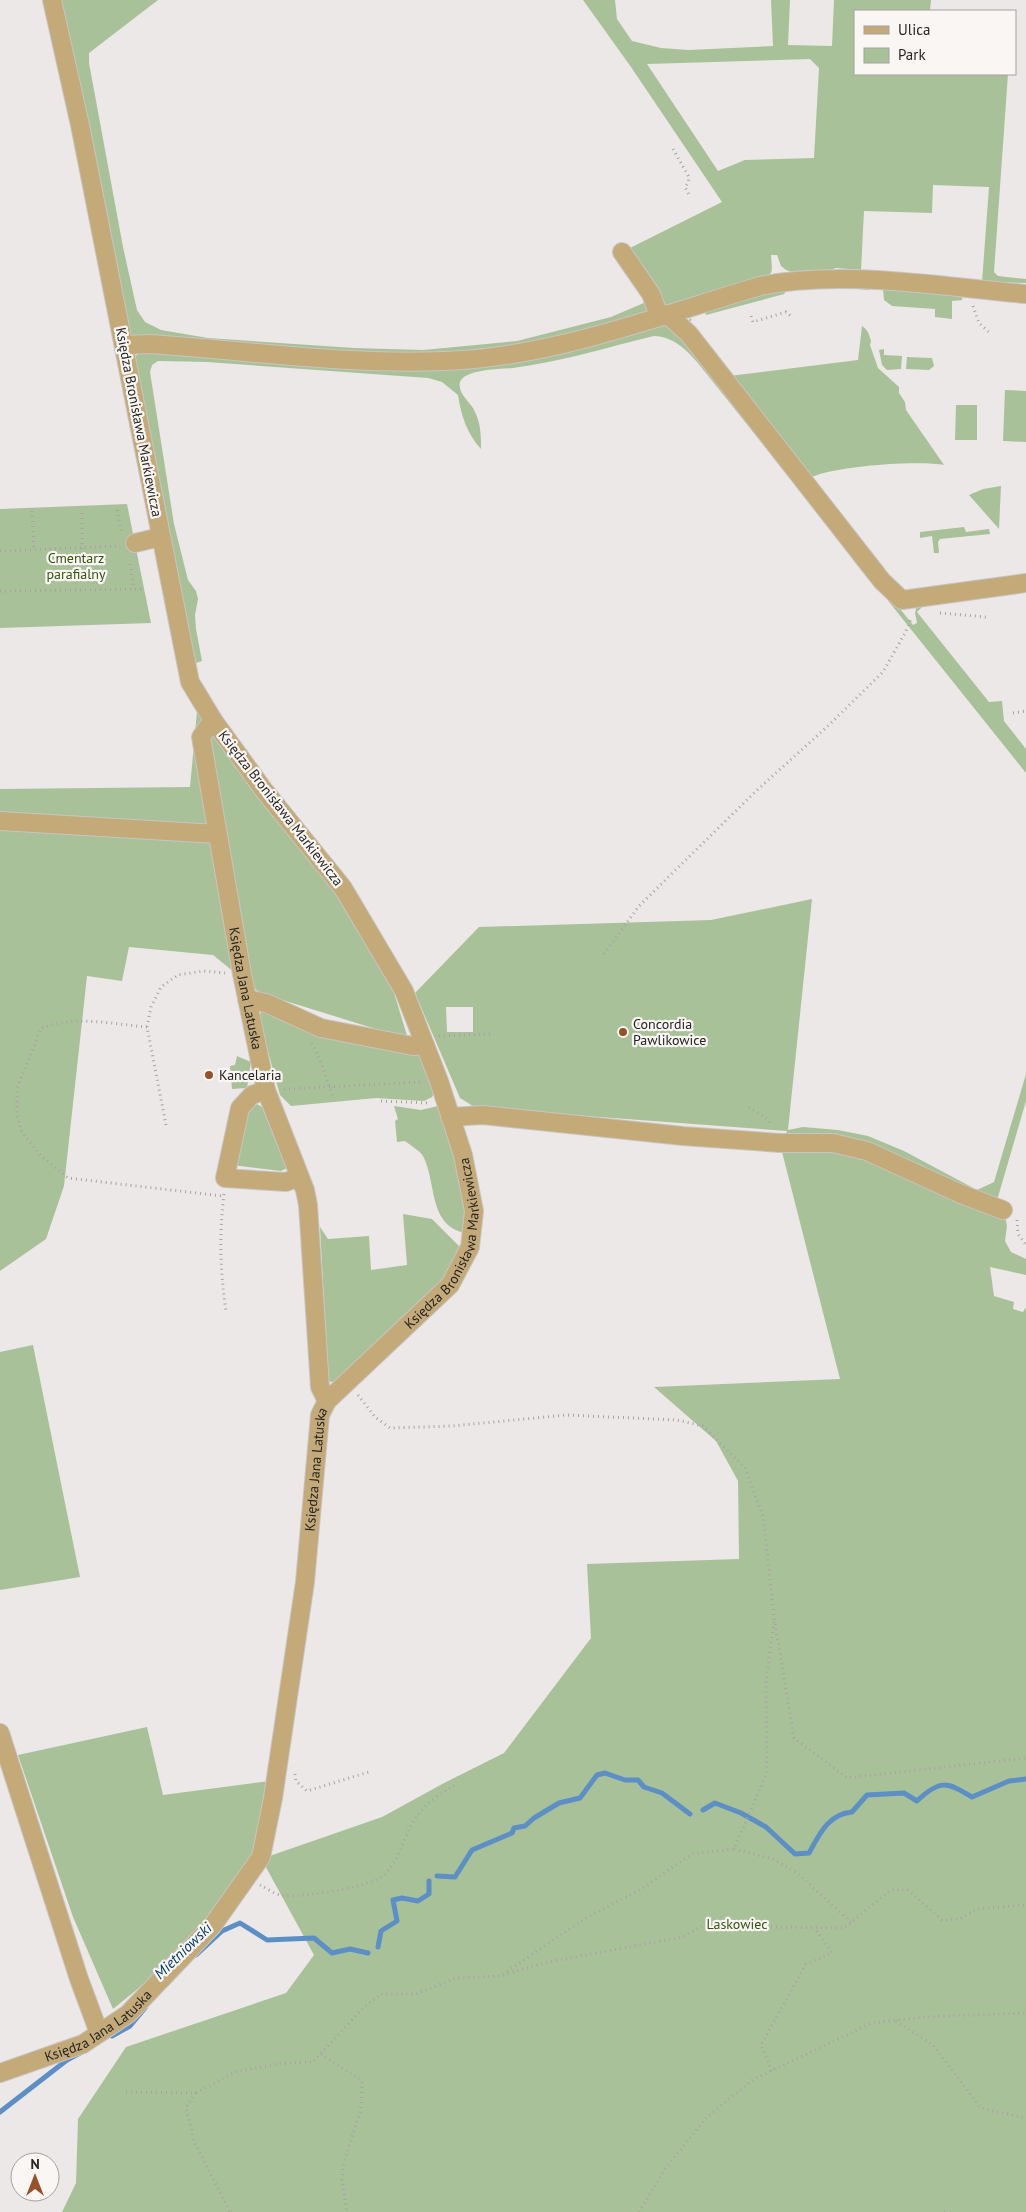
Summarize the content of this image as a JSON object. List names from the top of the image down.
{
  "streets": {
    "street": ["Księdza Bronisława Markiewicza", "Księdza Jana Latuska"]
  },
  "crossings": [
    ["Księdza Bronisława Markiewicza", "Księdza Jana Latuska"]
  ],
  "water": ["Mietniowski"],
  "parks": ["Cmentarz parafialny", "Laskowiec"],
  "places": ["Concordia Pawlikowice", "Kancelaria"],
  "legend": ["Ulica", "Park"],
  "north": "top"
}
